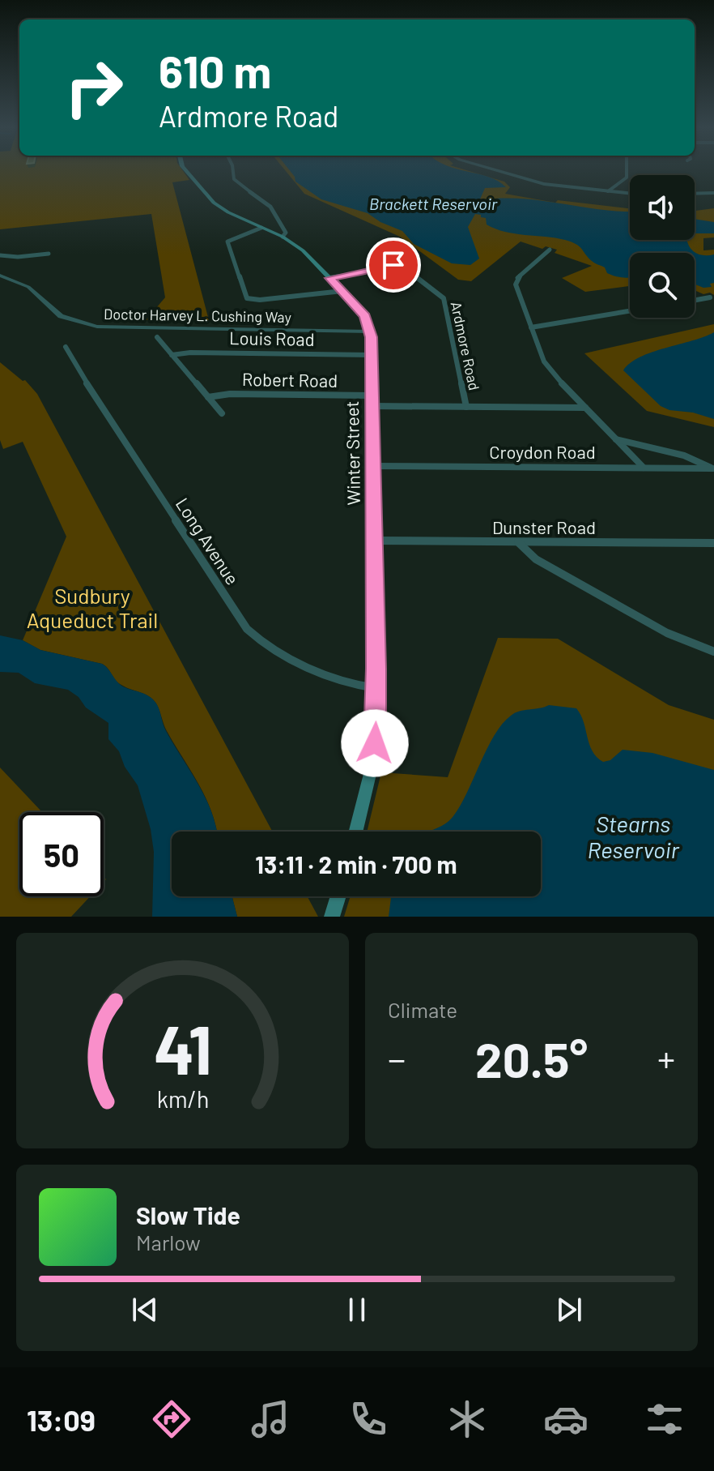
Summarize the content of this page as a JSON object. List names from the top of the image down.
{
  "streets": {
    "main road": ["Winter Street"],
    "street": [
      "Doctor Harvey L. Cushing Way",
      "Louis Road",
      "Ardmore Road",
      "Robert Road",
      "Croydon Road",
      "Dunster Road",
      "Long Avenue"
    ]
  },
  "crossings": [
    ["Doctor Harvey L. Cushing Way", "Winter Street"],
    ["Louis Road", "Winter Street"],
    ["Ardmore Road", "Winter Street"],
    ["Robert Road", "Winter Street"],
    ["Croydon Road", "Winter Street"],
    ["Winter Street", "Dunster Road"],
    ["Winter Street", "Long Avenue"]
  ],
  "water": ["Brackett Reservoir", "Stearns Reservoir"],
  "parks": ["Sudbury Aqueduct Trail"],
  "page": {
    "turn": ["610 m", "Ardmore Road"],
    "limit": "50",
    "trip": "13:11 · 2 min · 700 m",
    "tile": "Climate",
    "heat": ["−", "20.5°", "+"],
    "song": ["Slow Tide", "Marlow"],
    "tabs": "13:09",
    "gauge": ["41", "km/h"]
  }
}
